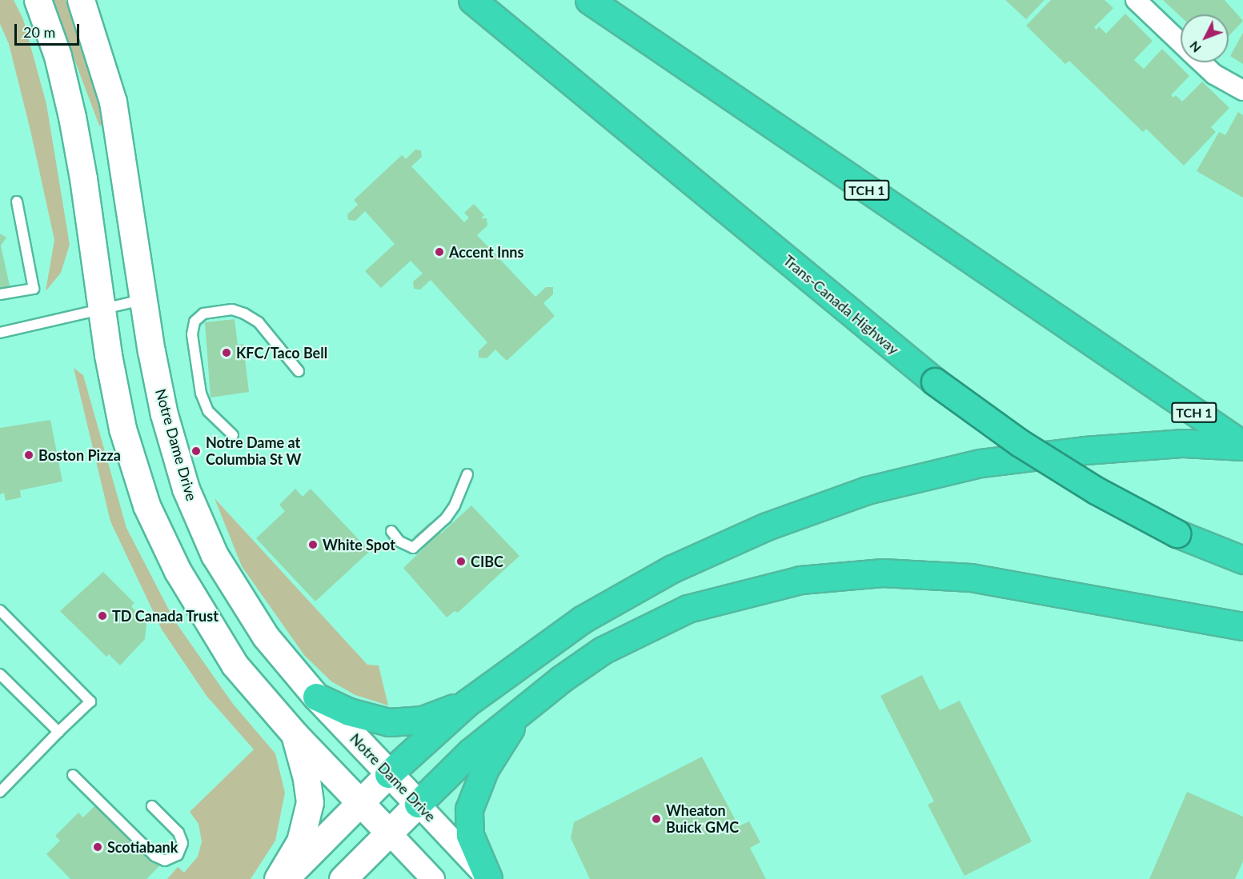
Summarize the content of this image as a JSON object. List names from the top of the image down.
{
  "streets": {
    "highway": ["TCH 1", "Trans-Canada Highway"],
    "main road": ["Notre Dame Drive"]
  },
  "places": [
    "Accent Inns",
    "KFC/Taco Bell",
    "Notre Dame at Columbia St W",
    "Boston Pizza",
    "White Spot",
    "CIBC",
    "TD Canada Trust",
    "Wheaton Buick GMC",
    "Scotiabank"
  ],
  "scale_bar": "20 m",
  "north": "bottom left"
}
